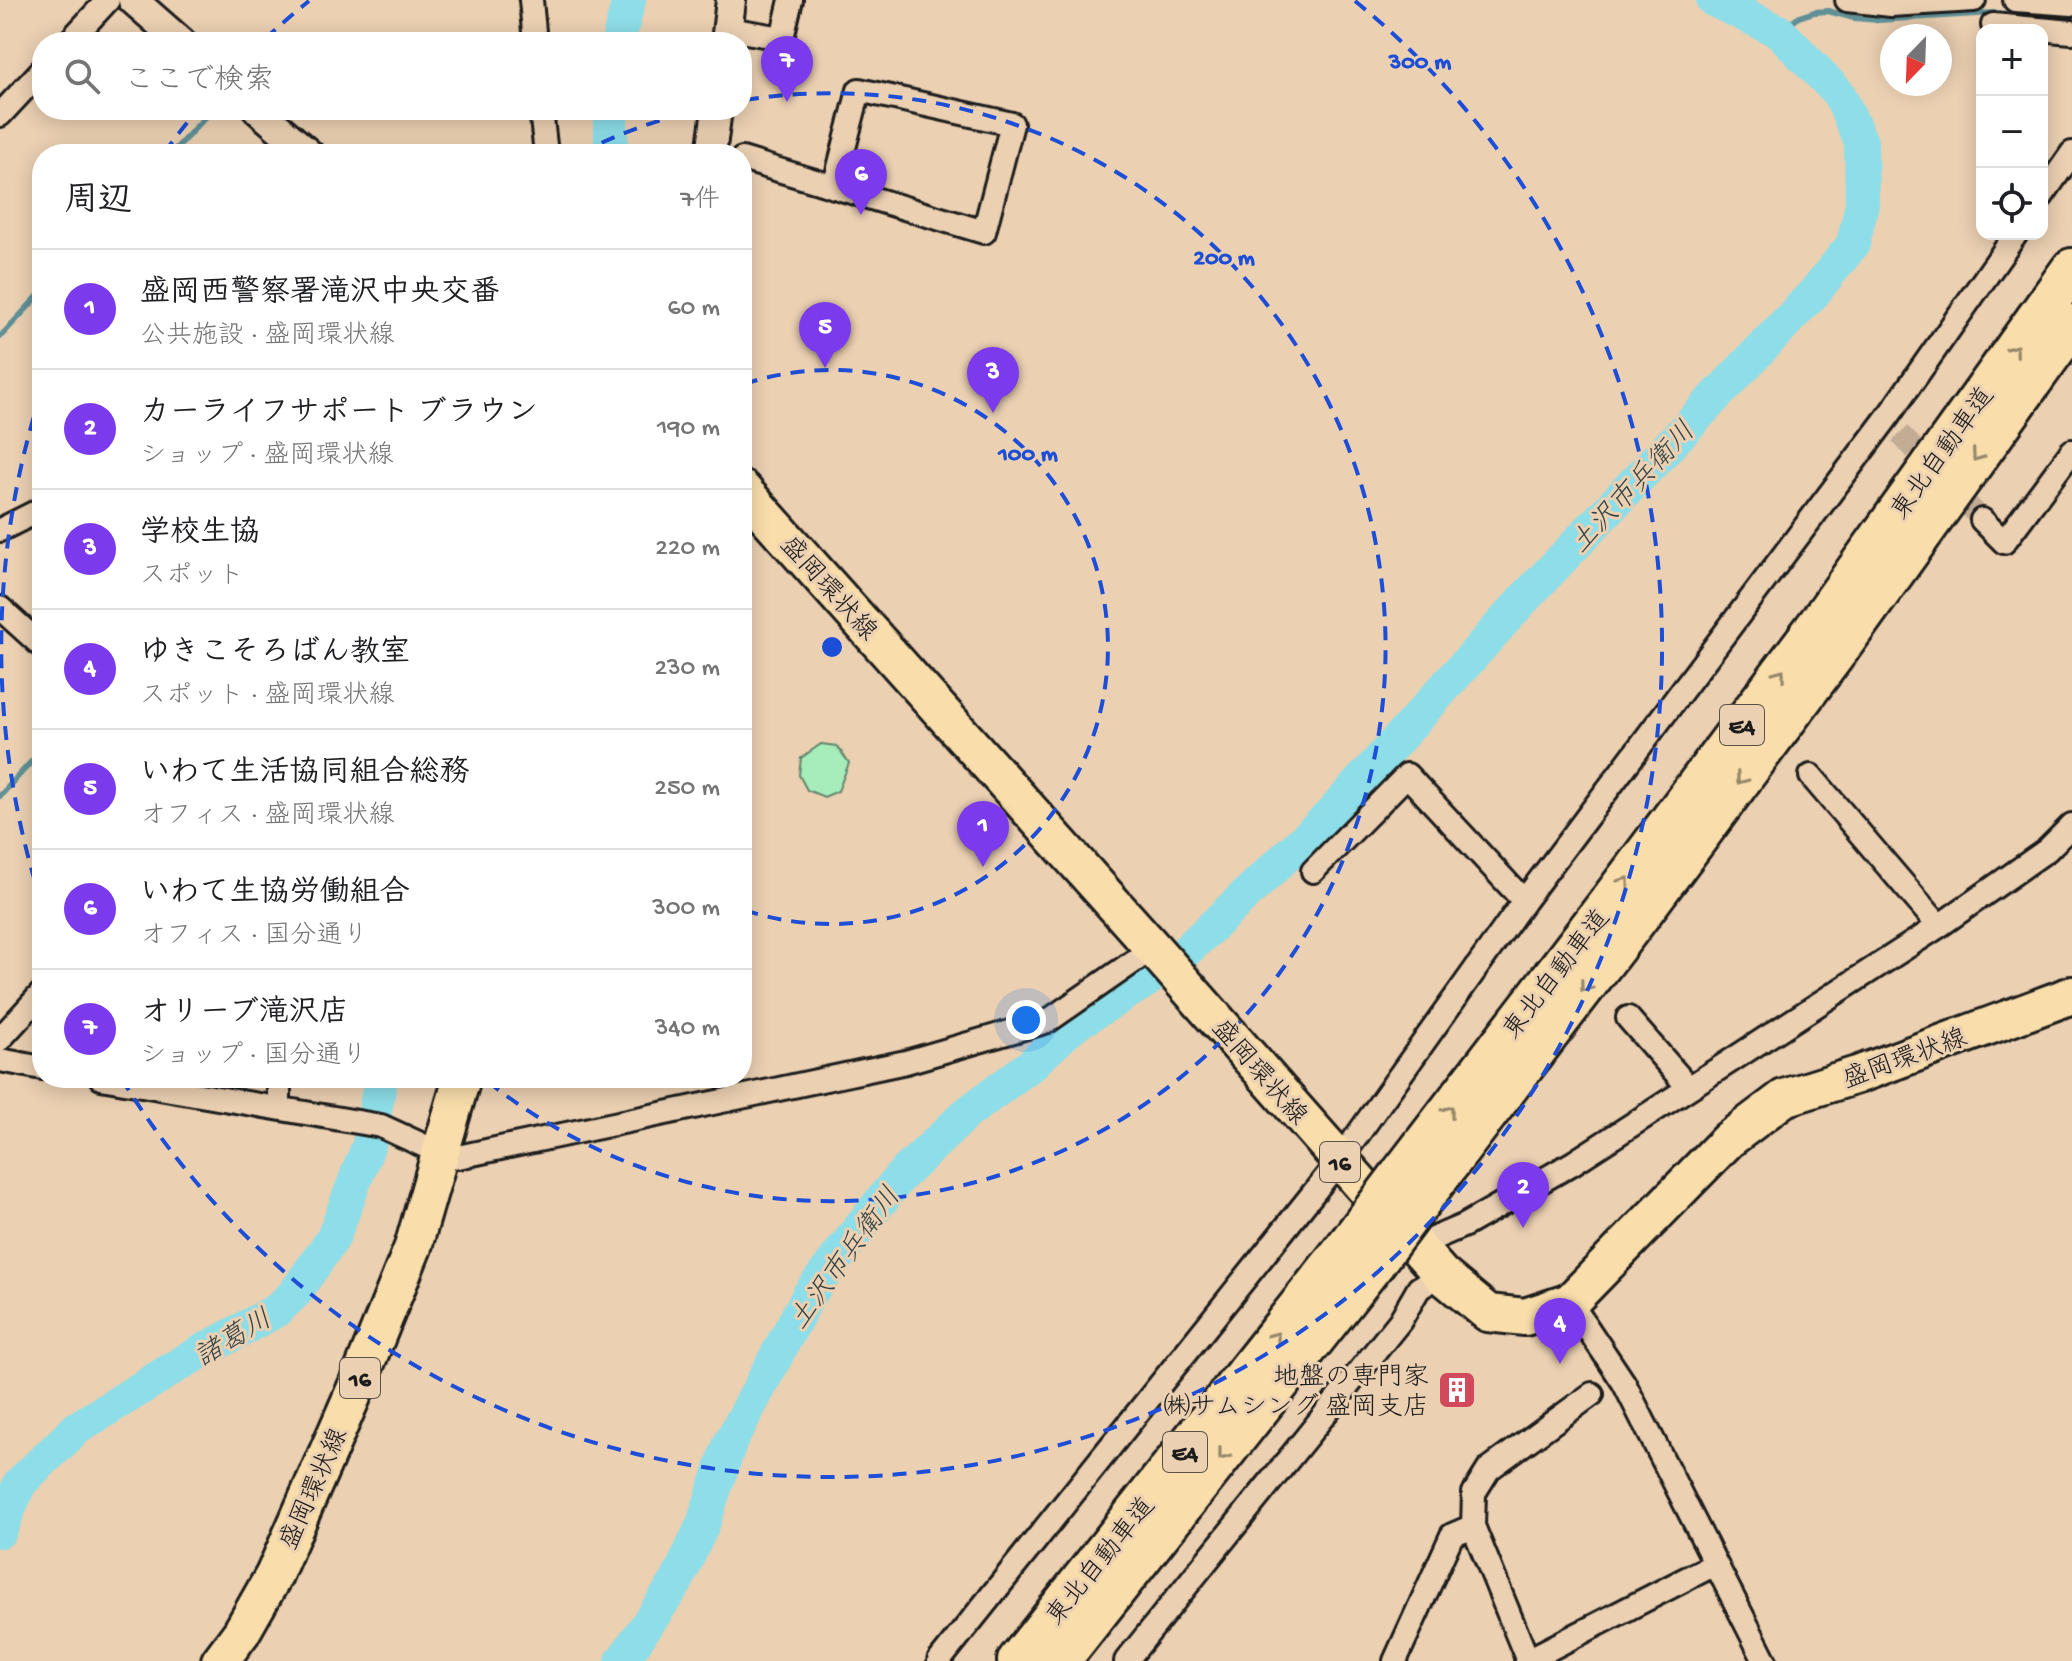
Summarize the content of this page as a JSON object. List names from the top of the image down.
{
  "streets": {
    "highway": ["東北自動車道", "E4"],
    "main road": ["盛岡環状線", "16"]
  },
  "water": ["土沢市兵衛川", "諸葛川"],
  "places": {
    "building": ["地盤の専門家 ㈱サムシング 盛岡支店"]
  },
  "north": "bottom left",
  "page": {
    "map_buttons": ["+", "−"],
    "search": "ここで検索",
    "pins": [
      "7",
      "6",
      "5",
      "3",
      "1",
      "2",
      "4"
    ],
    "heading": ["周辺", "7件"],
    "list": [
      {
        "mark": "1",
        "name": "盛岡西警察署滝沢中央交番",
        "note": "公共施設 · 盛岡環状線",
        "value": "60 m"
      },
      {
        "mark": "2",
        "name": "カーライフサポート ブラウン",
        "note": "ショップ · 盛岡環状線",
        "value": "190 m"
      },
      {
        "mark": "3",
        "name": "学校生協",
        "note": "スポット",
        "value": "220 m"
      },
      {
        "mark": "4",
        "name": "ゆきこそろばん教室",
        "note": "スポット · 盛岡環状線",
        "value": "230 m"
      },
      {
        "mark": "5",
        "name": "いわて生活協同組合総務",
        "note": "オフィス · 盛岡環状線",
        "value": "250 m"
      },
      {
        "mark": "6",
        "name": "いわて生協労働組合",
        "note": "オフィス · 国分通り",
        "value": "300 m"
      },
      {
        "mark": "7",
        "name": "オリーブ滝沢店",
        "note": "ショップ · 国分通り",
        "value": "340 m"
      }
    ]
  },
  "rings": ["300 m", "200 m", "100 m"]
}
